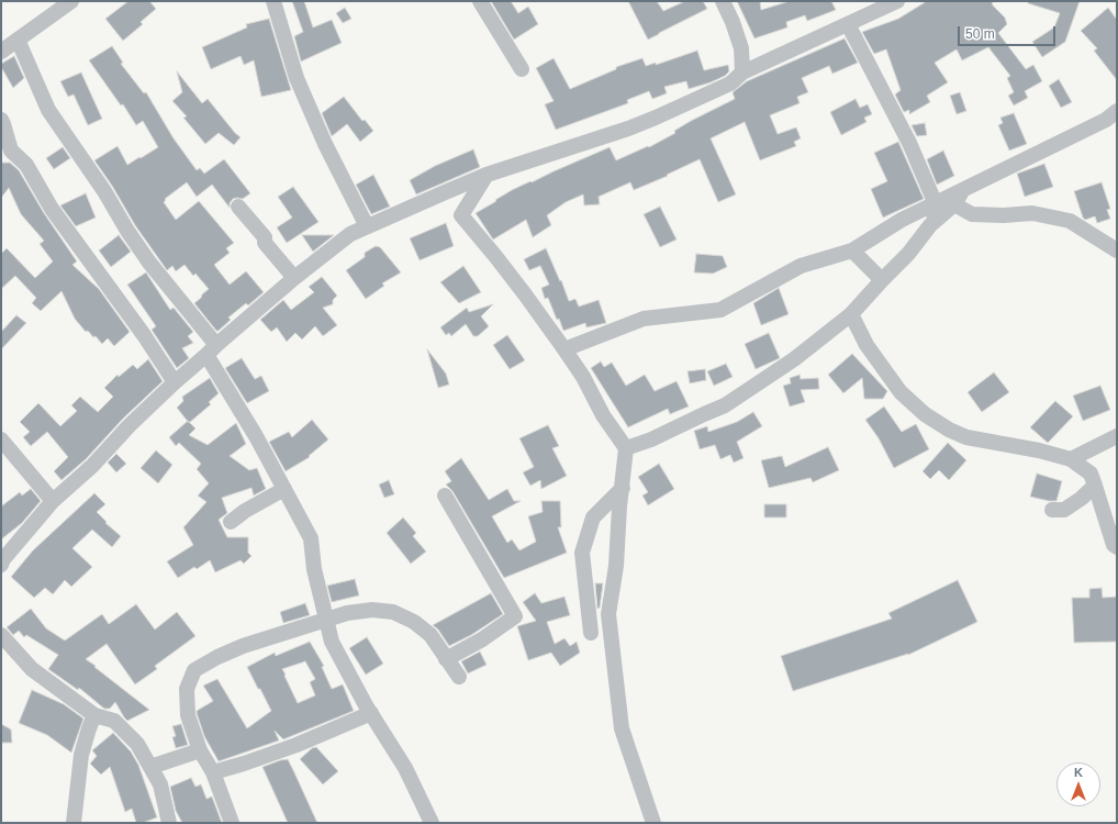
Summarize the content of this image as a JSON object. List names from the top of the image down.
{
  "scale_bar": "50 m",
  "north": "top"
}
